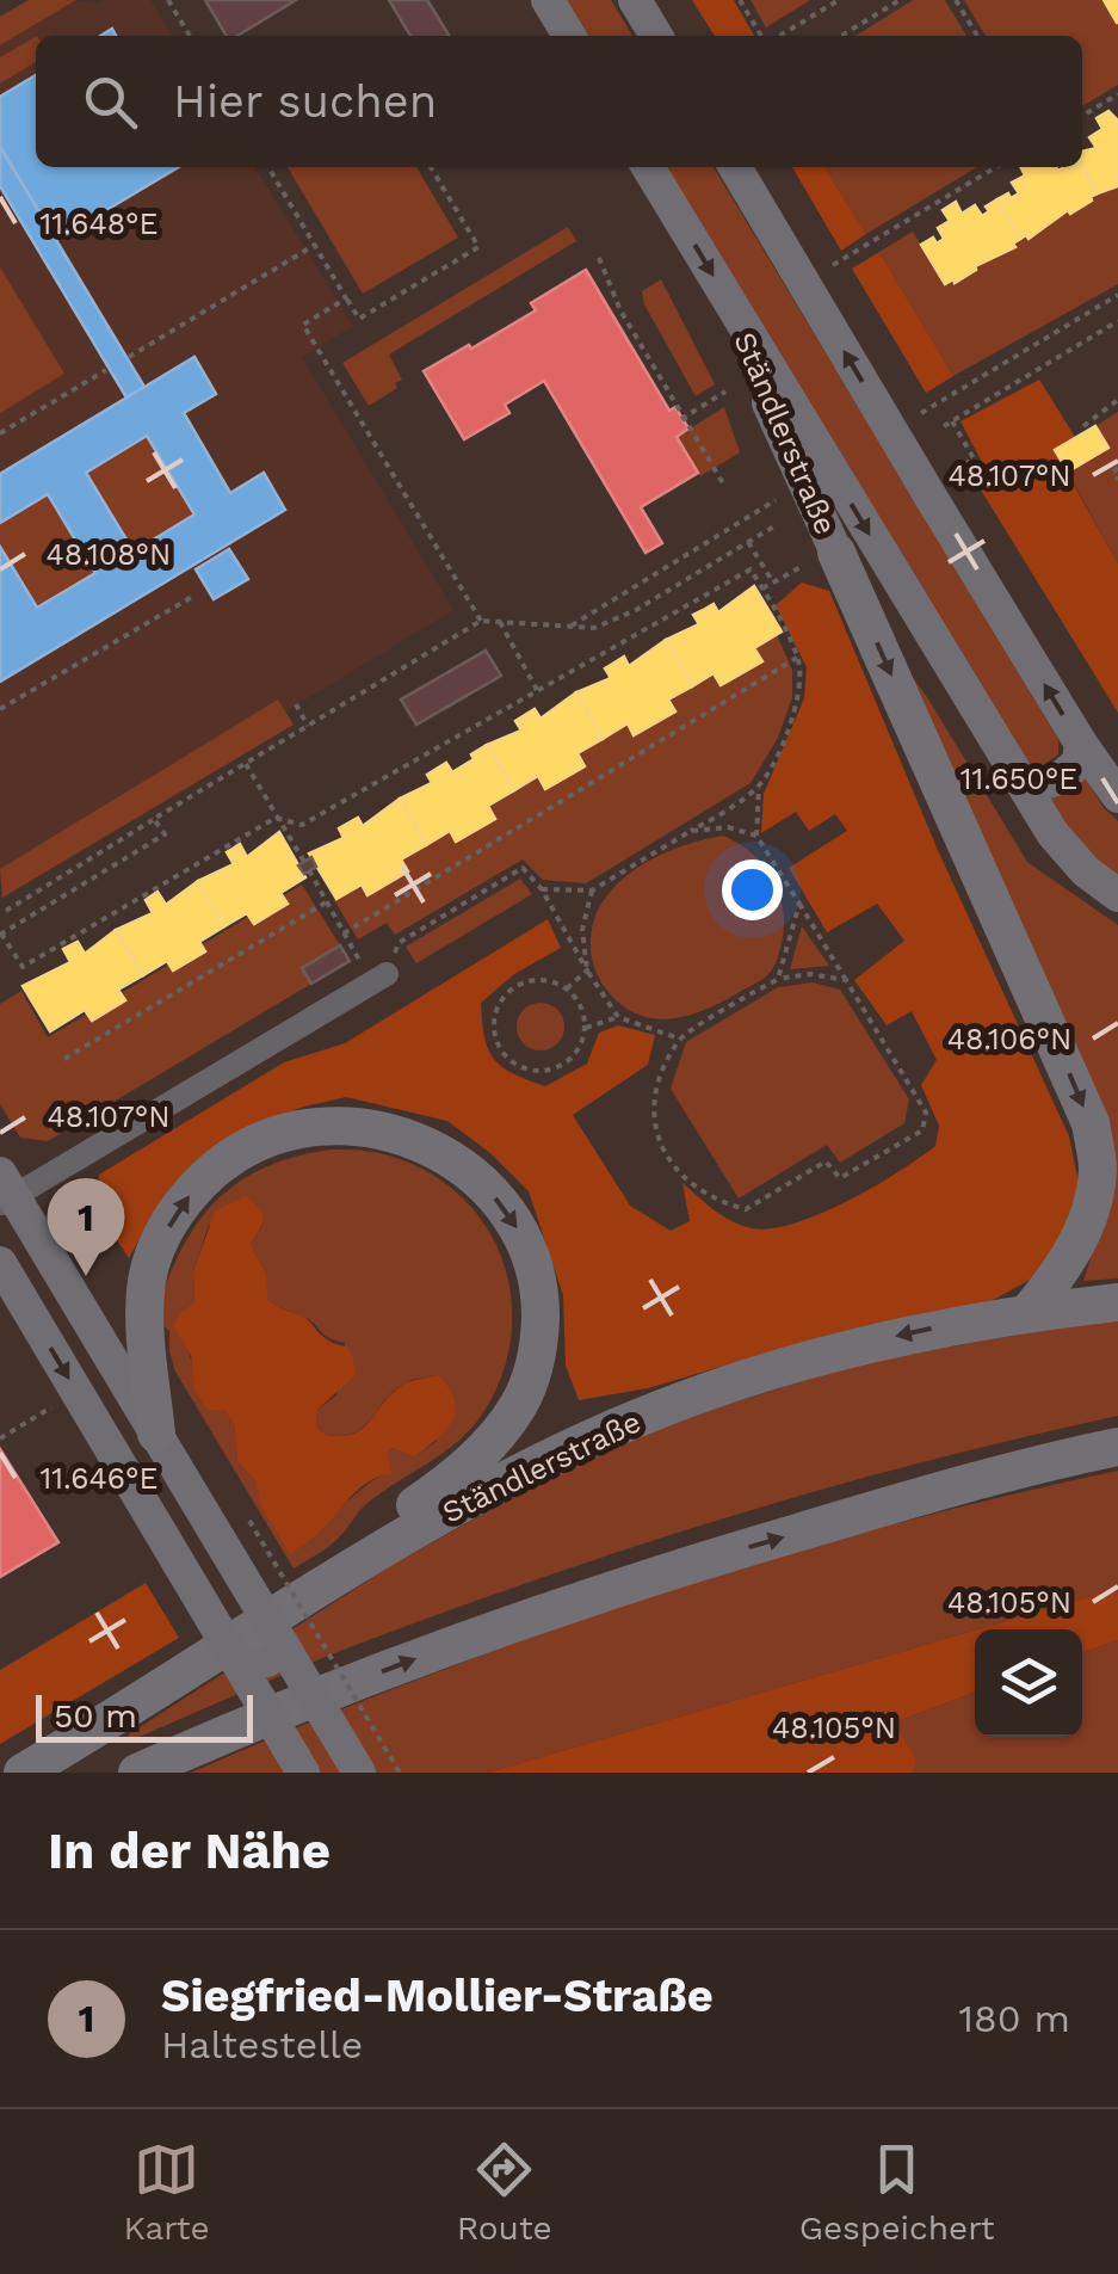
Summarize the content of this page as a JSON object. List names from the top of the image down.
{
  "streets": {
    "highway": ["Ständlerstraße"]
  },
  "one_way": ["Ständlerstraße"],
  "scale_bar": "50 m",
  "page": {
    "search": "Hier suchen",
    "pins": "1",
    "scale": "50 m",
    "heading": "In der Nähe",
    "list": [
      {
        "mark": "1",
        "name": "Siegfried-Mollier-Straße",
        "note": "Haltestelle",
        "value": "180 m"
      }
    ],
    "nav": ["Karte", "Route", "Gespeichert"]
  },
  "coordinates": [
    "11.648°E",
    "48.107°N",
    "48.108°N",
    "11.650°E",
    "48.106°N",
    "11.646°E",
    "48.105°N"
  ]
}
